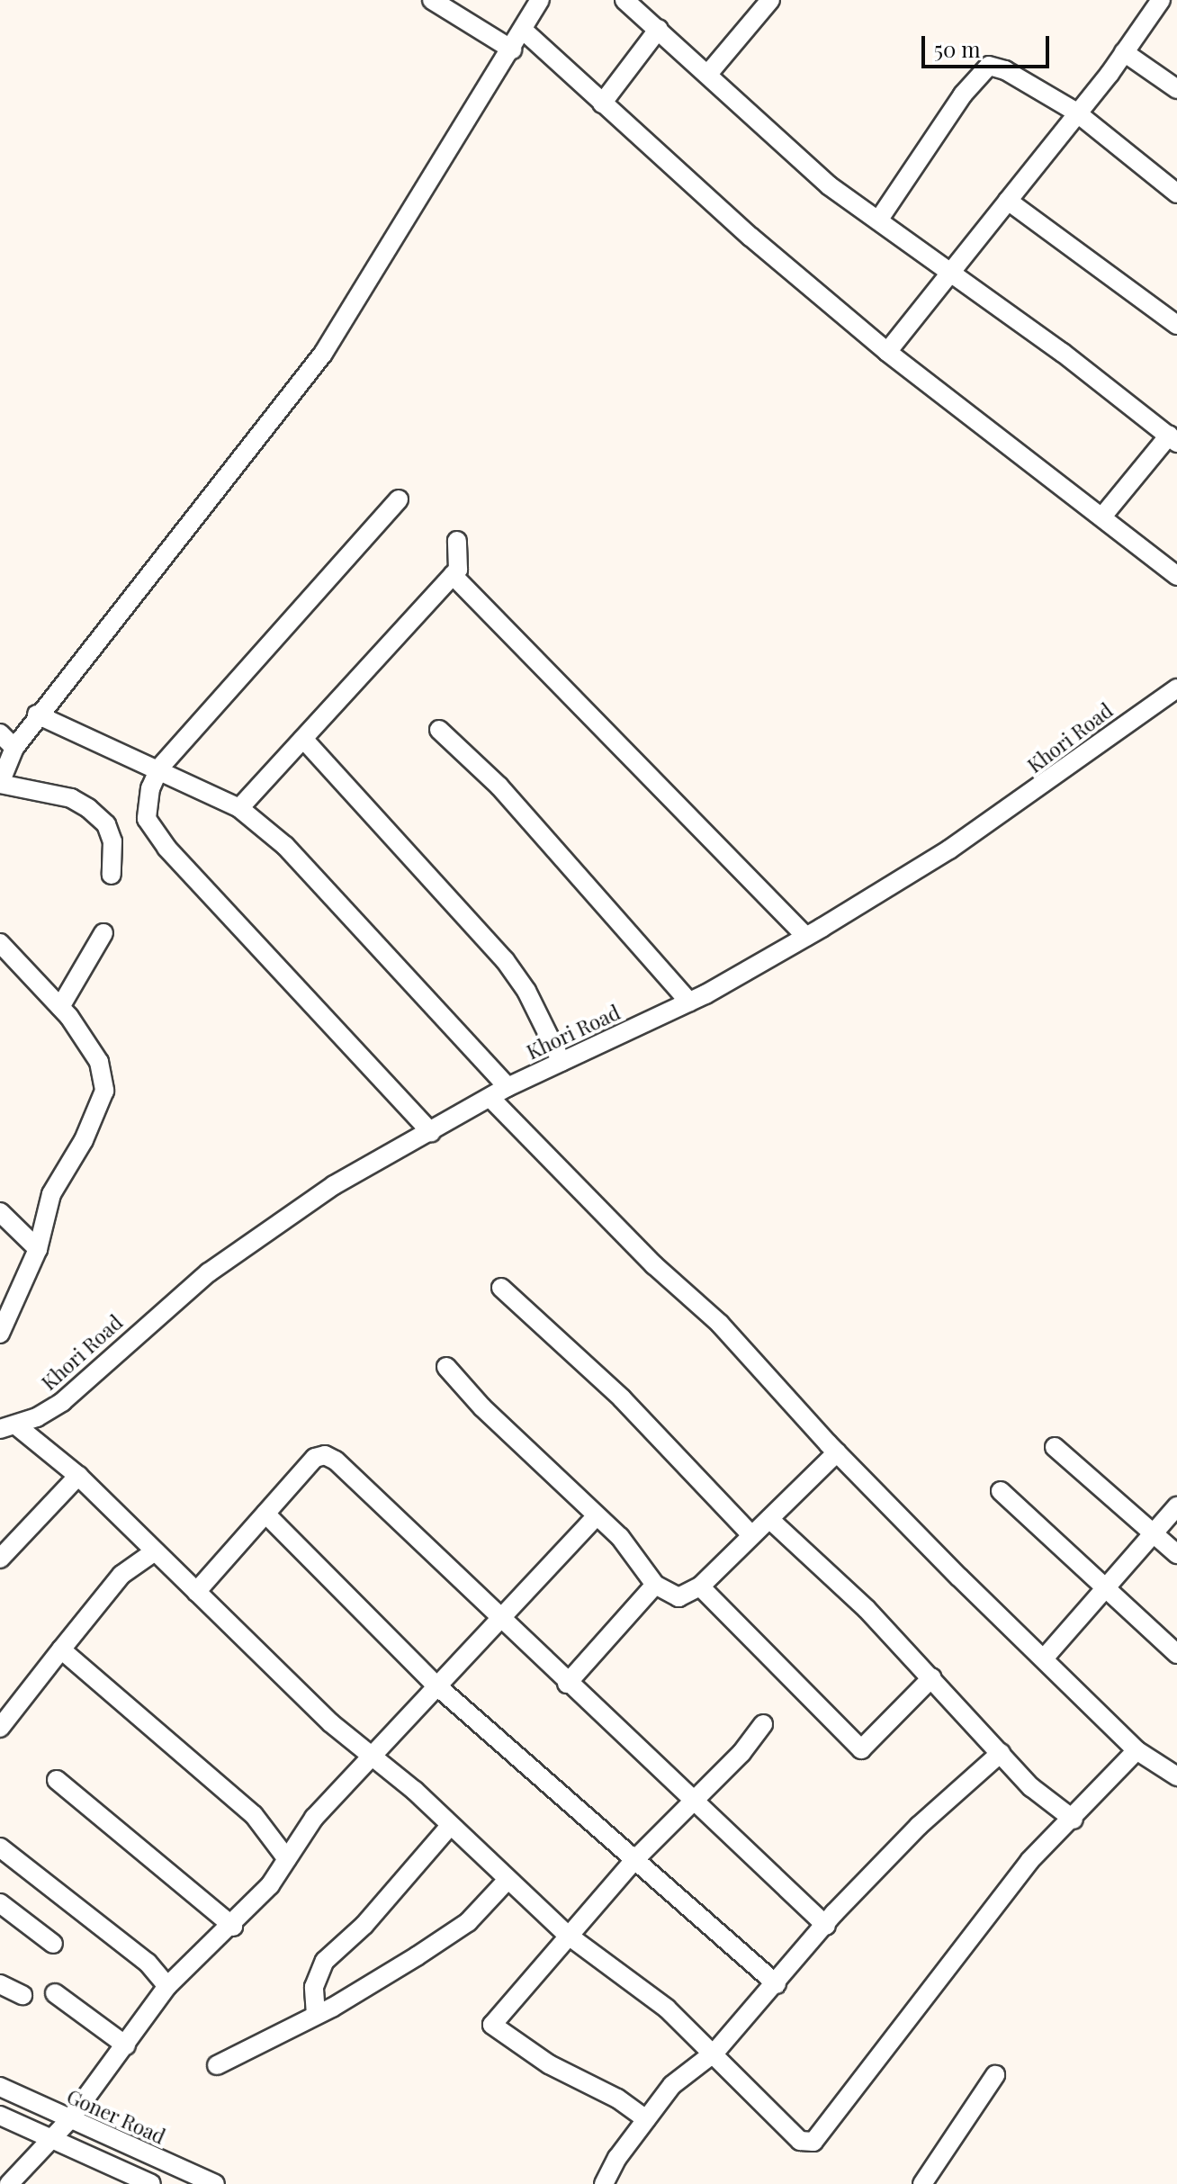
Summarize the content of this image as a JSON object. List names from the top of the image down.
{
  "streets": {
    "street": ["Khori Road", "Goner Road"]
  },
  "scale_bar": "50 m"
}
